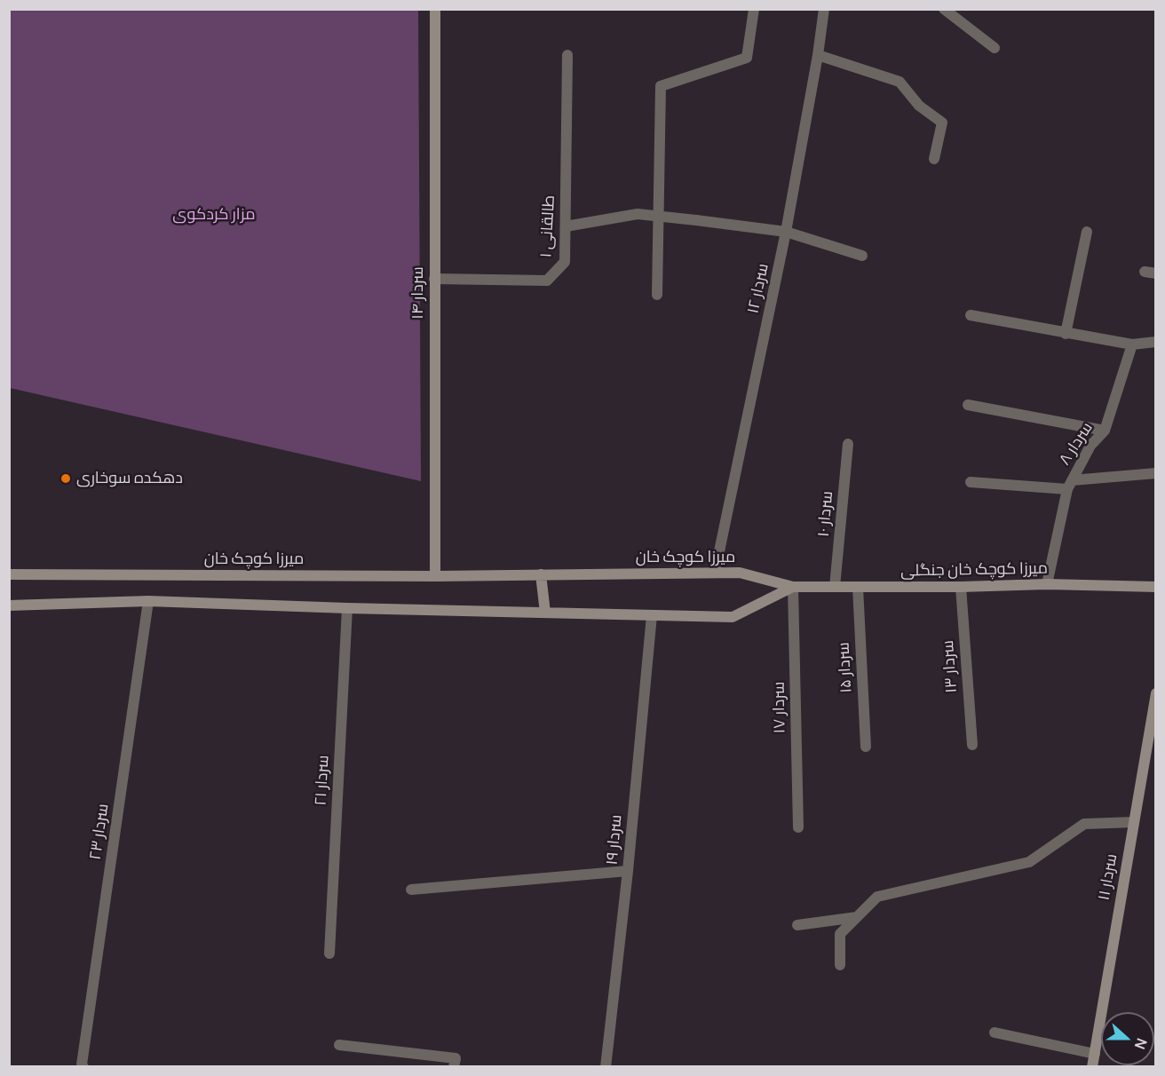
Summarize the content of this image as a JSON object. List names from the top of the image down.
{
  "streets": {
    "main road": [
      "سردار ۱۴",
      "میرزا کوچک خان",
      "میرزا کوچک خان جنگلی",
      "سردار ۱۱"
    ],
    "street": [
      "طالقانی ۱",
      "سردار ۱۲",
      "سردار ۸",
      "سردار ۱۰",
      "سردار ۱۳",
      "سردار ۱۵",
      "سردار ۱۷",
      "سردار ۲۱",
      "سردار ۲۳",
      "سردار ۱۹"
    ]
  },
  "crossings": [
    ["طالقانی ۱", "سردار ۱۴"],
    ["سردار ۱۲", "میرزا کوچک خان"],
    ["سردار ۱۴", "میرزا کوچک خان"],
    ["سردار ۸", "میرزا کوچک خان جنگلی"],
    ["سردار ۱۰", "میرزا کوچک خان جنگلی"],
    ["میرزا کوچک خان", "میرزا کوچک خان جنگلی"],
    ["میرزا کوچک خان", "سردار ۱۷"],
    ["میرزا کوچک خان جنگلی", "سردار ۱۳"],
    ["میرزا کوچک خان جنگلی", "سردار ۱۵"],
    ["میرزا کوچک خان جنگلی", "سردار ۱۷"]
  ],
  "parks": ["مزار کردکوی"],
  "places": ["دهکده سوخاری"],
  "north": "right"
}
